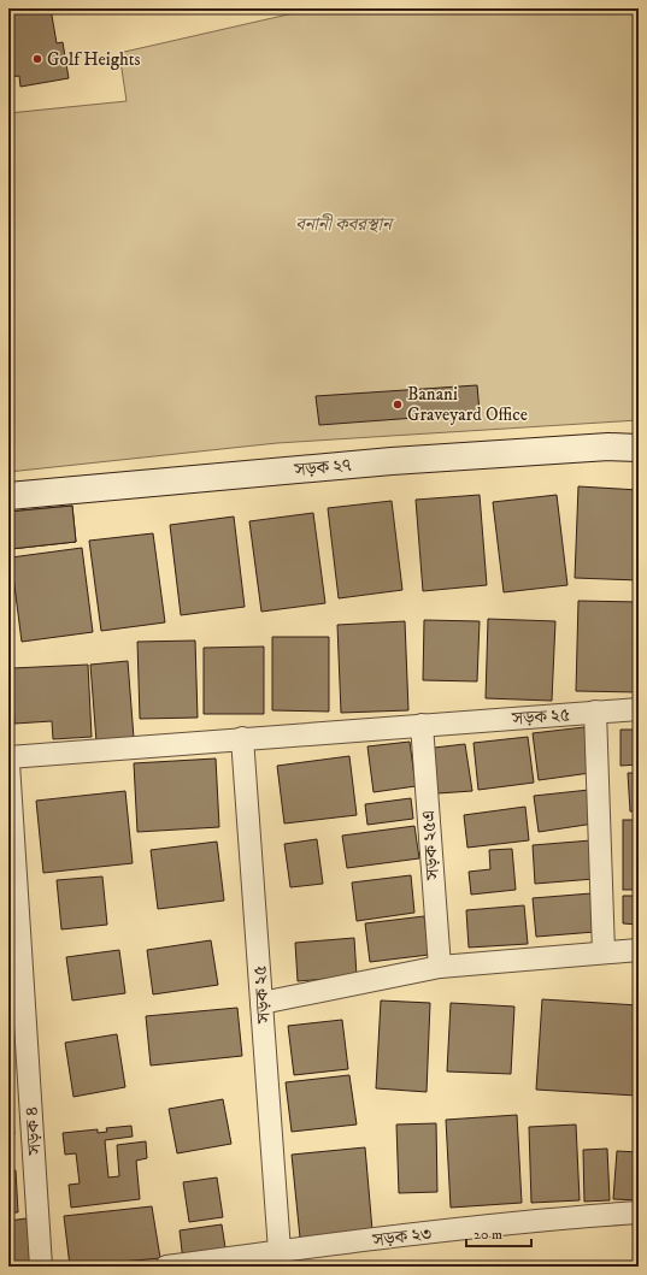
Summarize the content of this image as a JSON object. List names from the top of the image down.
{
  "streets": {
    "street": [
      "সড়ক ২৭",
      "সড়ক ২৫",
      "সড়ক ২৫এ",
      "সড়ক ৪",
      "সড়ক ২৩"
    ]
  },
  "crossings": [
    ["সড়ক ২৫", "সড়ক ২৫এ"],
    ["সড়ক ২৫", "সড়ক ২৩"]
  ],
  "parks": ["বনানী কবরস্থান"],
  "places": ["Golf Heights", "Banani Graveyard Office"],
  "scale_bar": "20 m"
}
